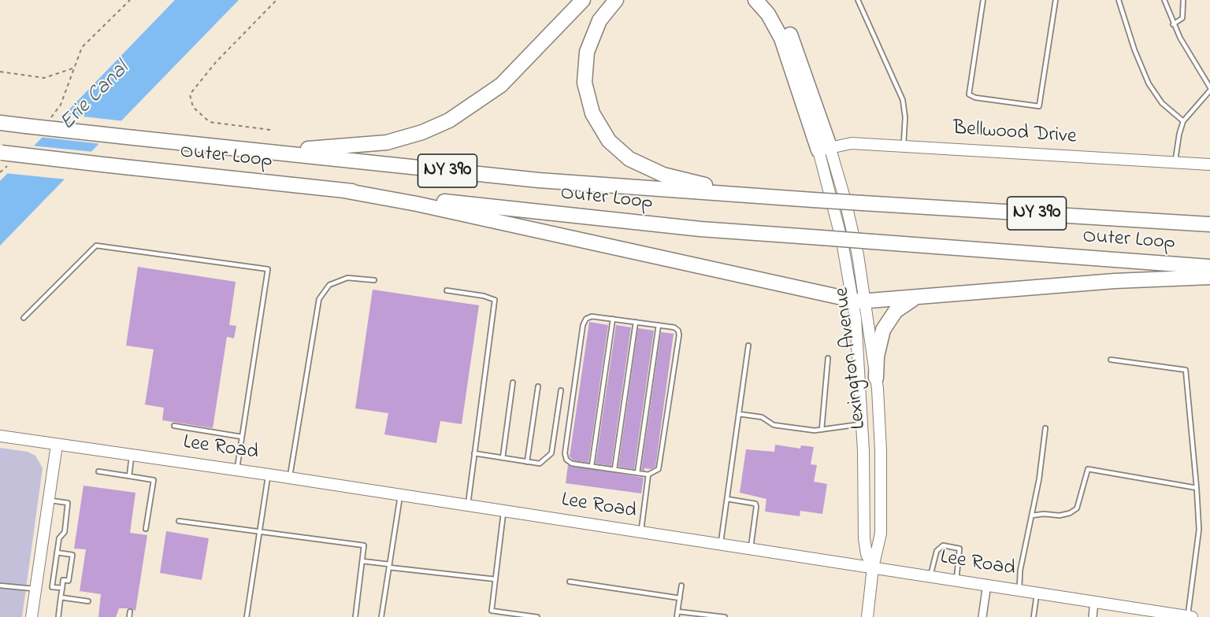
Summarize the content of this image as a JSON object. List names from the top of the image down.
{
  "streets": {
    "highway": ["Outer Loop", "NY 390"],
    "street": ["Bellwood Drive", "Lexington Avenue", "Lee Road"]
  },
  "crossings": [
    ["Bellwood Drive", "Lexington Avenue"],
    ["Lexington Avenue", "Lee Road"]
  ],
  "water": ["Erie Canal"]
}
